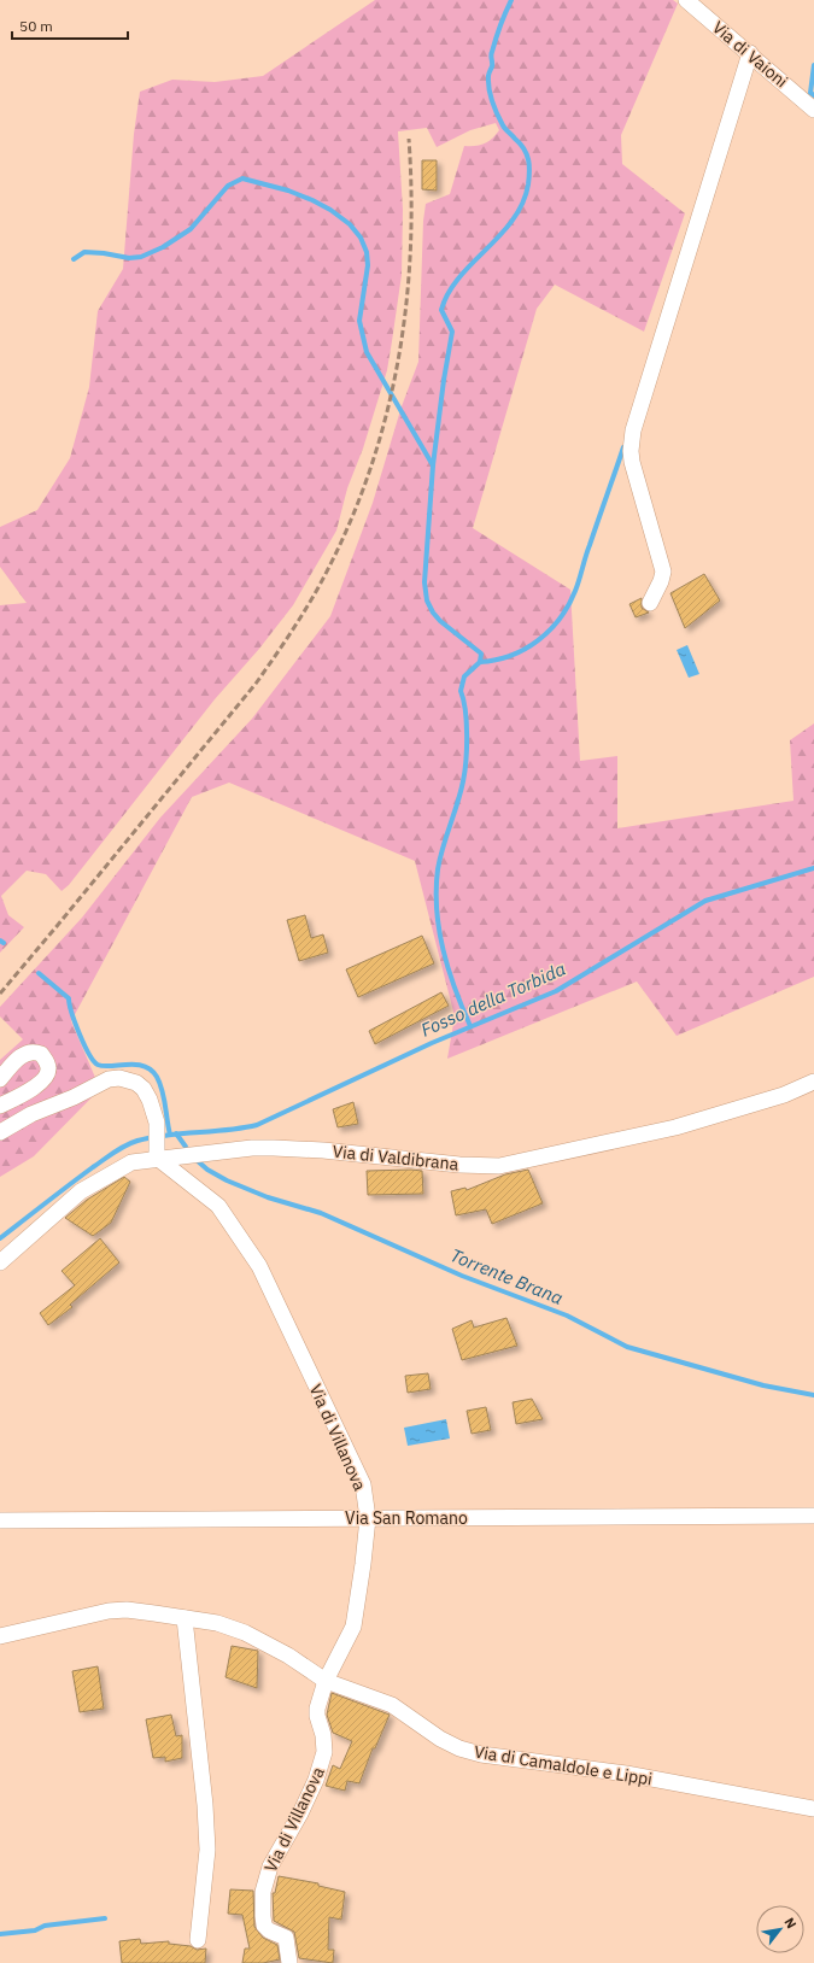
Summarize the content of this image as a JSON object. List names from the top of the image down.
{
  "streets": {
    "street": [
      "Via di Vaioni",
      "Via di Valdibrana",
      "Via di Villanova",
      "Via San Romano",
      "Via di Camaldole e Lippi"
    ]
  },
  "crossings": [
    ["Via di Valdibrana", "Via di Villanova"],
    ["Via di Villanova", "Via San Romano"],
    ["Via di Villanova", "Via di Camaldole e Lippi"]
  ],
  "water": ["Fosso della Torbida", "Torrente Brana"],
  "scale_bar": "50 m",
  "north": "top right"
}
